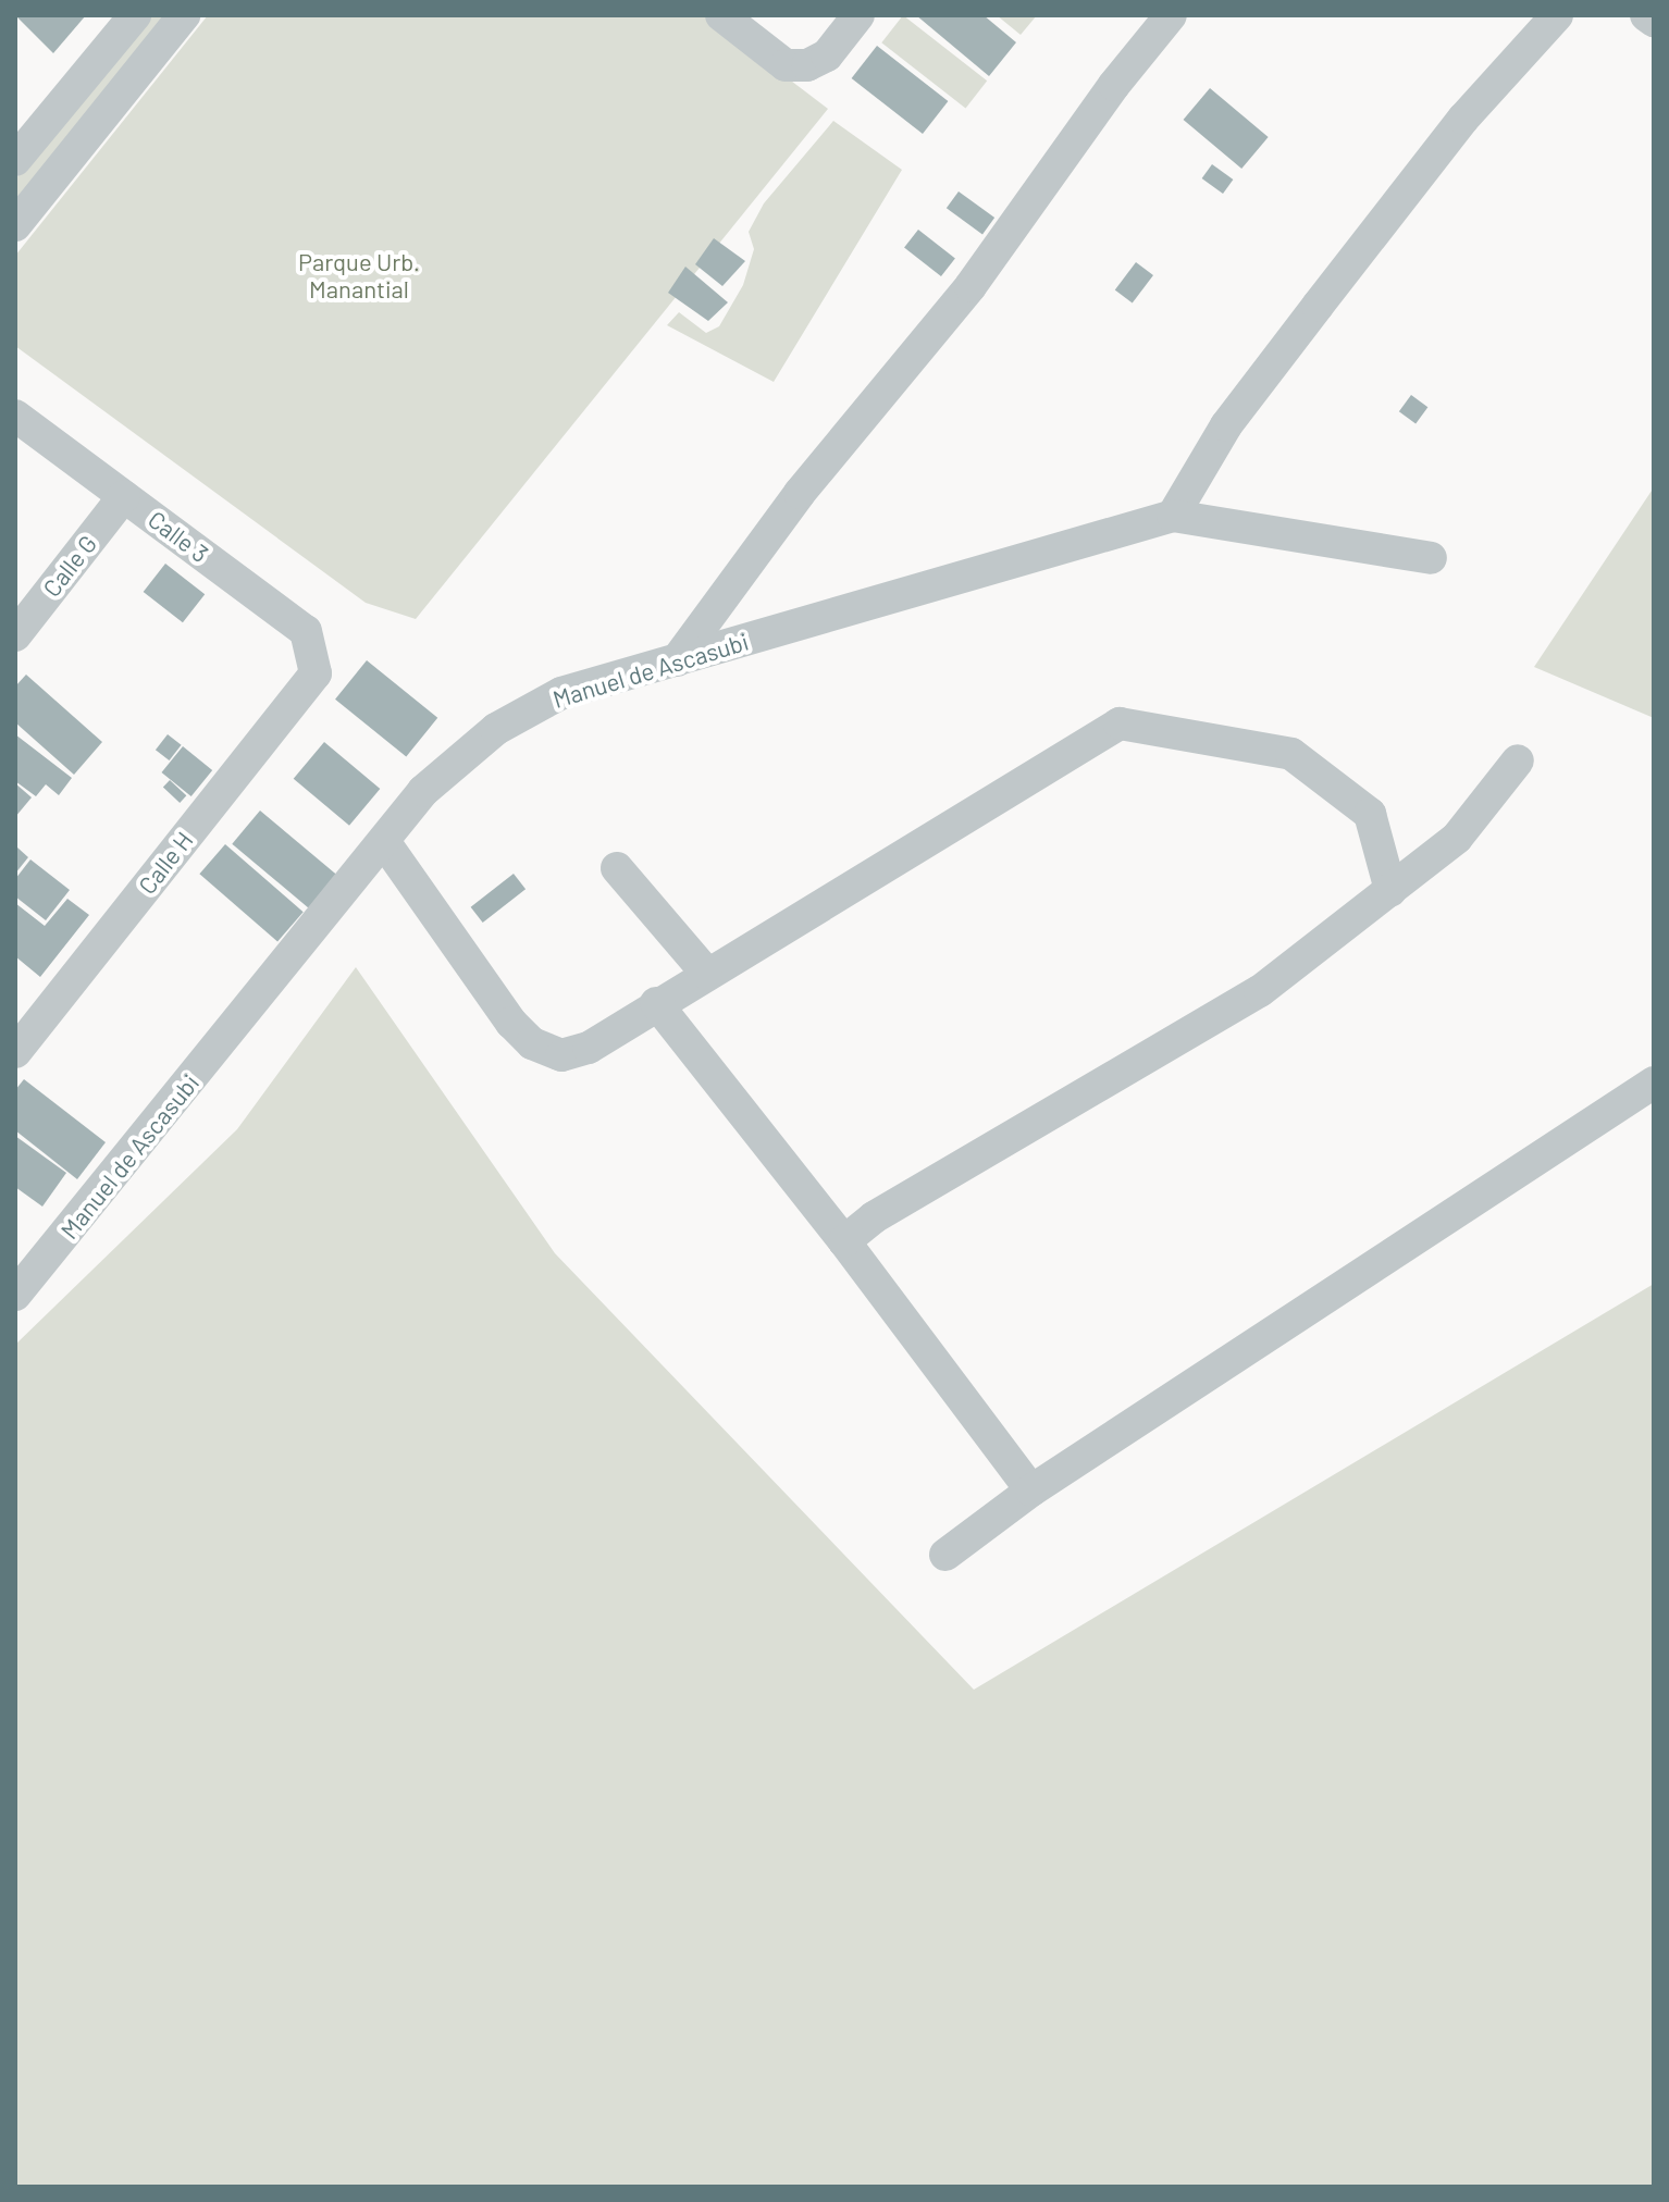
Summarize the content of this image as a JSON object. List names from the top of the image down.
{
  "streets": {
    "street": [
      "Calle 3",
      "Calle G",
      "Manuel de Ascasubi",
      "Calle H"
    ]
  },
  "crossings": [
    ["Calle 3", "Calle G"],
    ["Calle 3", "Calle H"]
  ],
  "parks": ["Parque Urb. Manantial"]
}
